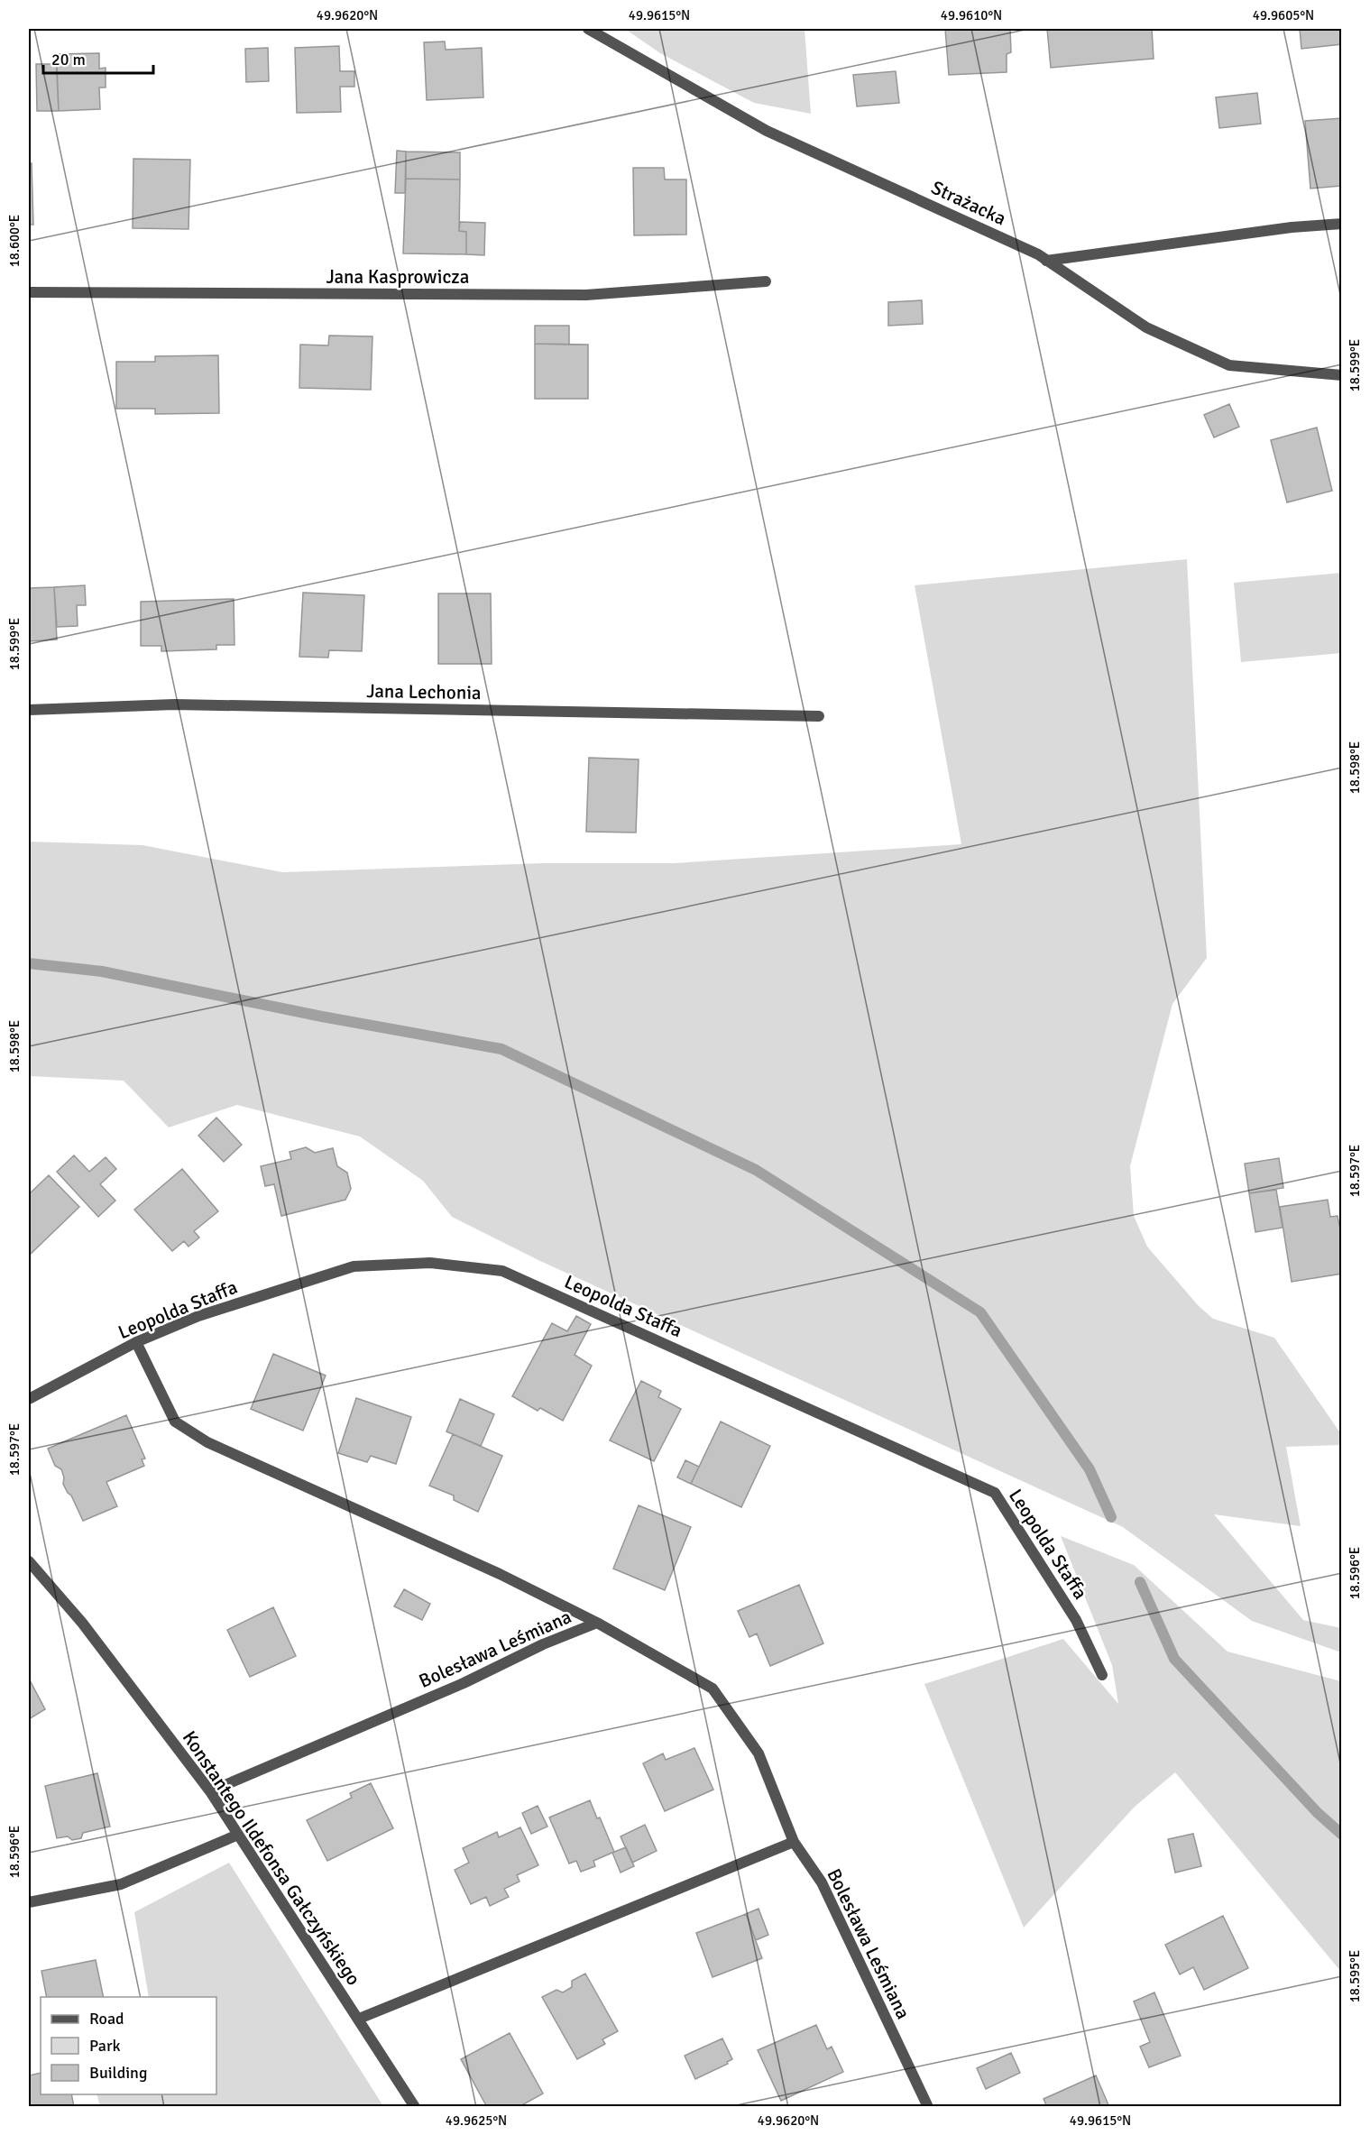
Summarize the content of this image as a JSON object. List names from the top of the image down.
{
  "streets": {
    "street": [
      "Strażacka",
      "Jana Kasprowicza",
      "Jana Lechonia",
      "Leopolda Staffa",
      "Bolesława Leśmiana",
      "Konstantego Ildefonsa Gałczyńskiego"
    ]
  },
  "crossings": [
    ["Bolesława Leśmiana", "Konstantego Ildefonsa Gałczyńskiego"]
  ],
  "legend": ["Road", "Park", "Building"],
  "scale_bar": "20 m",
  "coordinates": [
    "49.9620°N",
    "49.9615°N",
    "49.9610°N",
    "49.9605°N",
    "18.600°E",
    "18.599°E",
    "18.598°E",
    "18.597°E",
    "18.596°E",
    "18.595°E",
    "49.9625°N"
  ]
}
